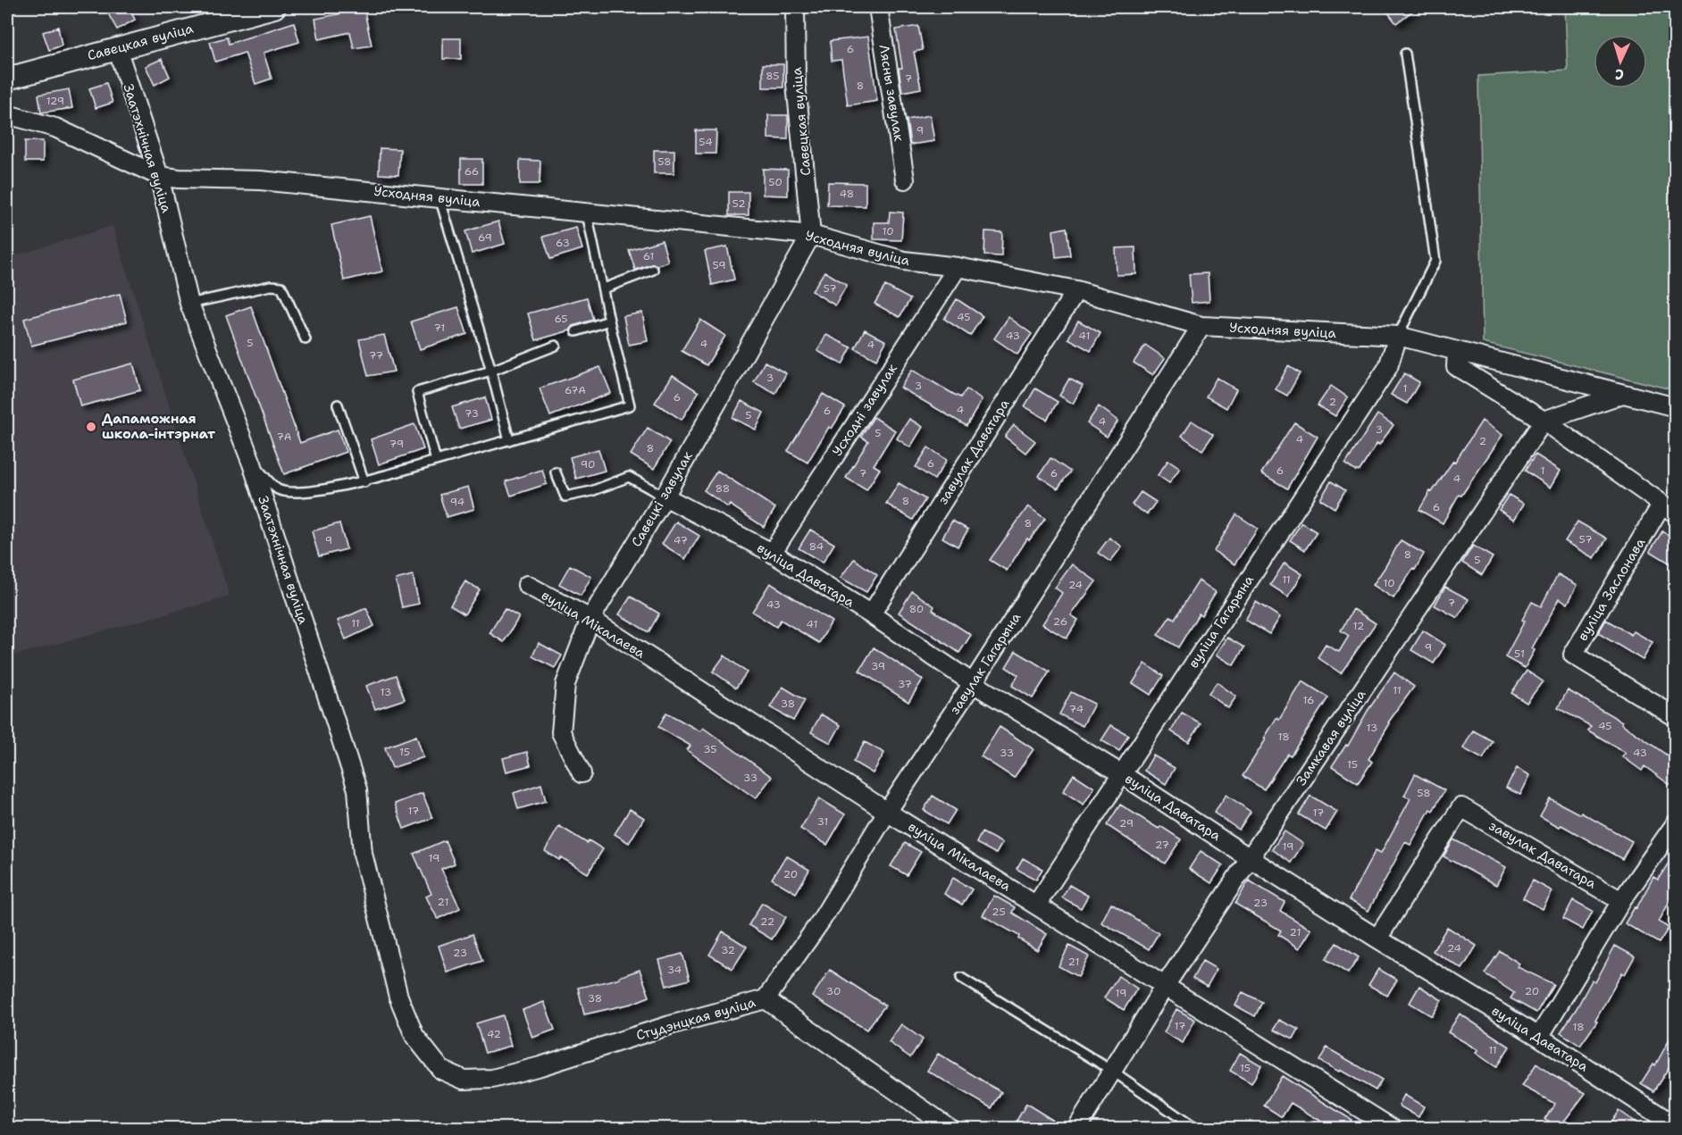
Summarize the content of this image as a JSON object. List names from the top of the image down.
{
  "streets": {
    "street": [
      "Савецкая вуліца",
      "Лясны завулак",
      "Заатэхнічная вуліца",
      "Усходняя вуліца",
      "Усходні завулак",
      "завулак Даватара",
      "Савецкі завулак",
      "вуліца Даватара",
      "вуліца Заслонава",
      "вуліца Гагарына",
      "вуліца Мікалаева",
      "завулак Гагарына",
      "Замкавая вуліца",
      "Студэнцкая вуліца"
    ]
  },
  "crossings": [
    ["Савецкая вуліца", "Заатэхнічная вуліца"],
    ["Савецкая вуліца", "Усходняя вуліца"],
    ["Савецкая вуліца", "Савецкі завулак"],
    ["Заатэхнічная вуліца", "Усходняя вуліца"],
    ["Заатэхнічная вуліца", "Студэнцкая вуліца"],
    ["Усходняя вуліца", "Усходні завулак"],
    ["Усходняя вуліца", "завулак Даватара"],
    ["Усходняя вуліца", "Савецкі завулак"],
    ["Усходняя вуліца", "вуліца Заслонава"],
    ["Усходняя вуліца", "вуліца Гагарына"],
    ["Усходняя вуліца", "завулак Гагарына"],
    ["Усходні завулак", "вуліца Даватара"],
    ["завулак Даватара", "вуліца Даватара"],
    ["Савецкі завулак", "вуліца Даватара"],
    ["Савецкі завулак", "вуліца Мікалаева"],
    ["вуліца Даватара", "вуліца Гагарына"],
    ["вуліца Даватара", "завулак Гагарына"],
    ["вуліца Даватара", "Замкавая вуліца"],
    ["вуліца Заслонава", "Замкавая вуліца"],
    ["вуліца Гагарына", "вуліца Мікалаева"],
    ["вуліца Мікалаева", "завулак Гагарына"],
    ["вуліца Мікалаева", "Замкавая вуліца"],
    ["завулак Гагарына", "Студэнцкая вуліца"]
  ],
  "places": ["Дапаможная школа-інтэрнат"],
  "house_numbers": [
    "6",
    "85",
    "7",
    "8",
    "129",
    "9",
    "54",
    "58",
    "66",
    "50",
    "48",
    "52",
    "10",
    "69",
    "63",
    "61",
    "59",
    "57",
    "45",
    "65",
    "71",
    "43",
    "41",
    "5",
    "4",
    "4",
    "77",
    "3",
    "3",
    "1",
    "67А",
    "6",
    "2",
    "4",
    "6",
    "73",
    "5",
    "4",
    "3",
    "5",
    "7А",
    "4",
    "2",
    "79",
    "8",
    "6",
    "90",
    "6",
    "1",
    "7",
    "6",
    "4",
    "88",
    "8",
    "94",
    "6",
    "8",
    "57",
    "9",
    "47",
    "84",
    "8",
    "5",
    "11",
    "10",
    "24",
    "7",
    "43",
    "80",
    "26",
    "11",
    "41",
    "12",
    "9",
    "51",
    "39",
    "37",
    "11",
    "13",
    "16",
    "38",
    "74",
    "45",
    "13",
    "18",
    "35",
    "15",
    "33",
    "43",
    "15",
    "33",
    "58",
    "17",
    "17",
    "31",
    "29",
    "27",
    "19",
    "19",
    "20",
    "21",
    "23",
    "25",
    "22",
    "21",
    "24",
    "32",
    "23",
    "21",
    "34",
    "30",
    "20",
    "19",
    "38",
    "17",
    "18",
    "42",
    "11",
    "15"
  ],
  "north": "bottom"
}
